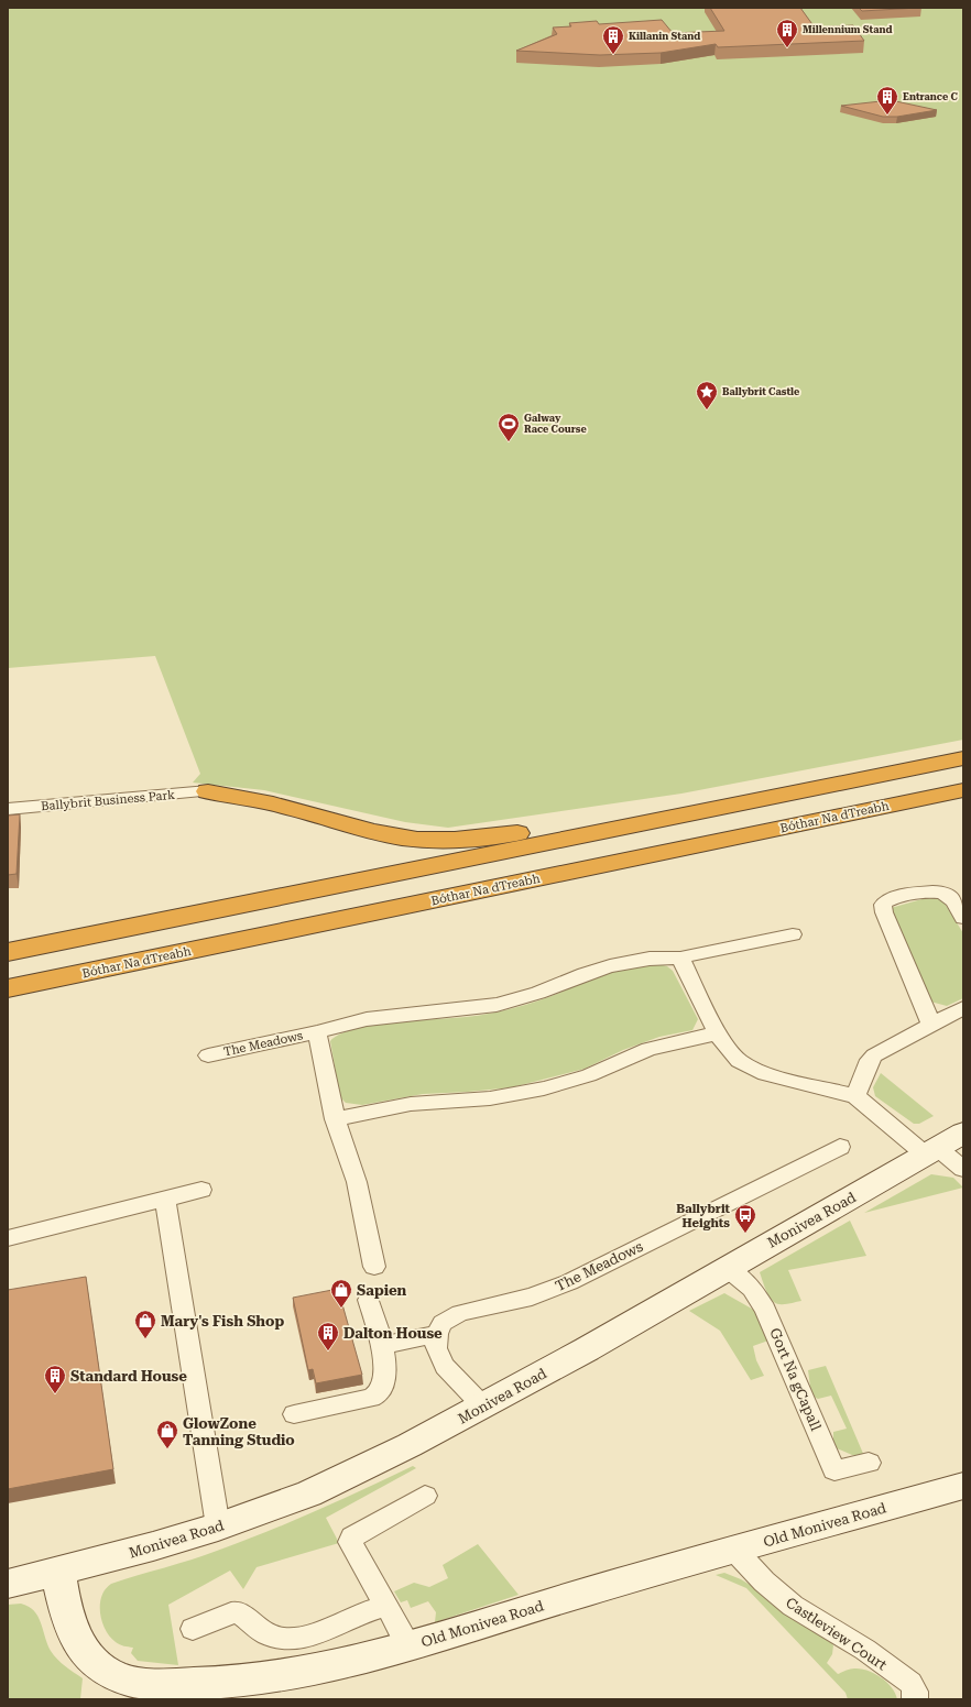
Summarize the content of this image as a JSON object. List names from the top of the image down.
{
  "streets": {
    "highway": ["Bóthar Na dTreabh"],
    "main road": ["Monivea Road", "Old Monivea Road"],
    "street": [
      "Ballybrit Business Park",
      "The Meadows",
      "Gort Na gCapall",
      "Castleview Court"
    ]
  },
  "crossings": [
    ["Monivea Road", "Gort Na gCapall"],
    ["Monivea Road", "Old Monivea Road"],
    ["Old Monivea Road", "Castleview Court"]
  ],
  "places": {
    "building": [
      "Millennium Stand",
      "Killanin Stand",
      "Entrance C",
      "Dalton House",
      "Standard House"
    ],
    "place": ["Ballybrit Castle"],
    "sports": ["Galway Race Course"],
    "bus stop": ["Ballybrit Heights"],
    "shop": ["Sapien", "Mary's Fish Shop", "GlowZone Tanning Studio"]
  }
}
